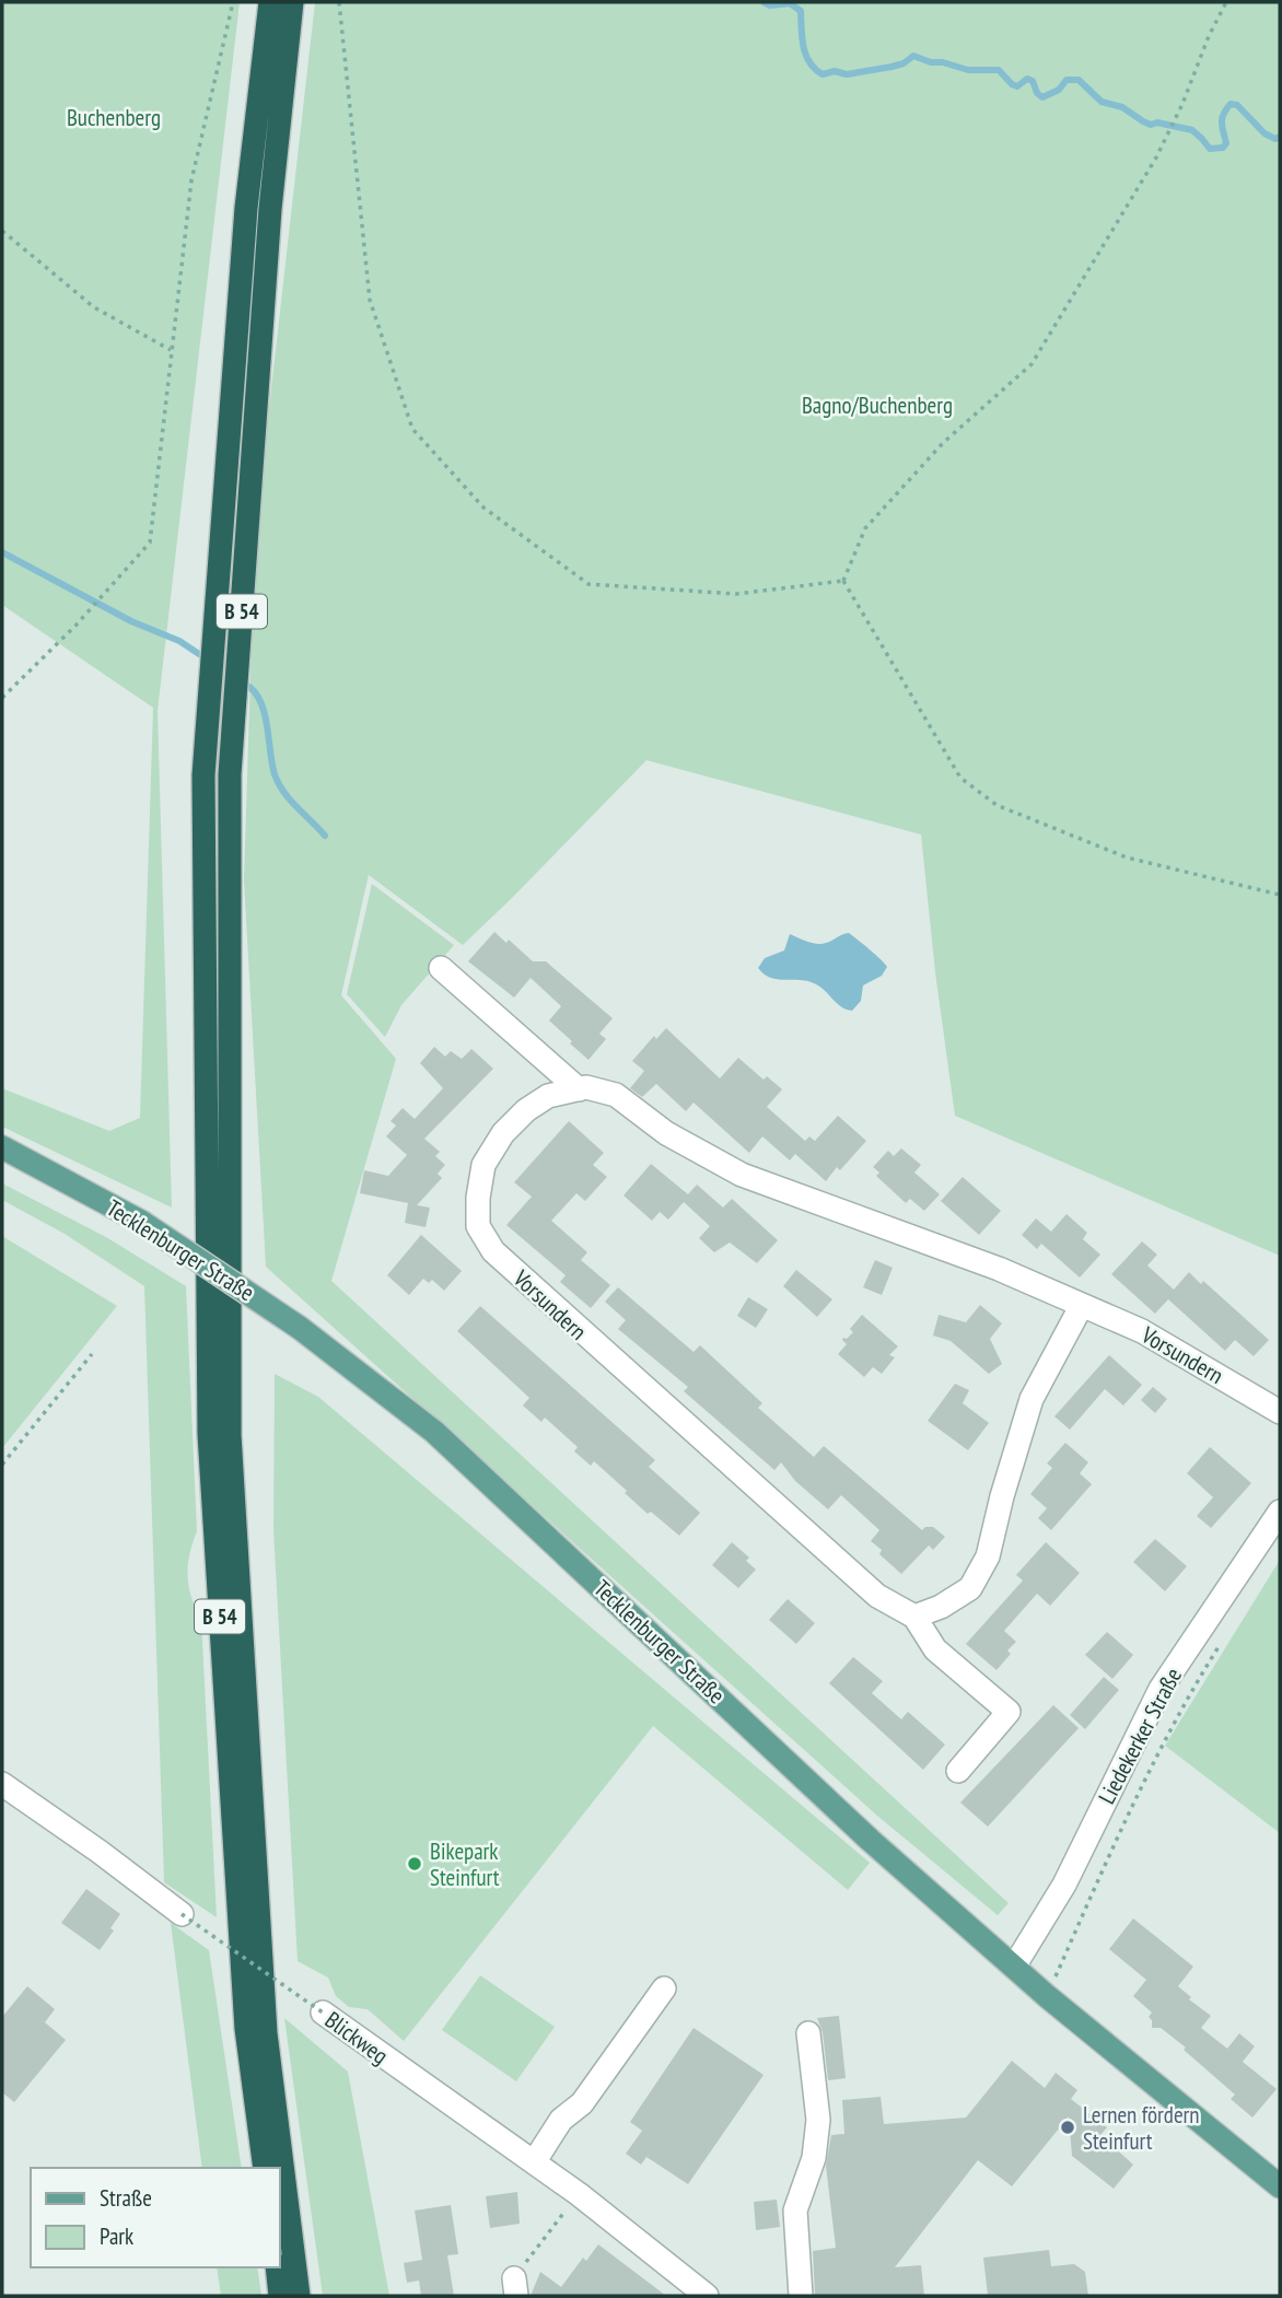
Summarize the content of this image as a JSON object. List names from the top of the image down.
{
  "streets": {
    "highway": ["B 54"],
    "main road": ["Tecklenburger Straße"],
    "street": ["Vorsundern", "Liedekerker Straße", "Blickweg"]
  },
  "crossings": [
    ["Tecklenburger Straße", "Liedekerker Straße"]
  ],
  "parks": ["Buchenberg", "Bagno/Buchenberg"],
  "places": ["Bikepark Steinfurt", "Lernen fördern Steinfurt"],
  "legend": ["Straße", "Park"]
}
